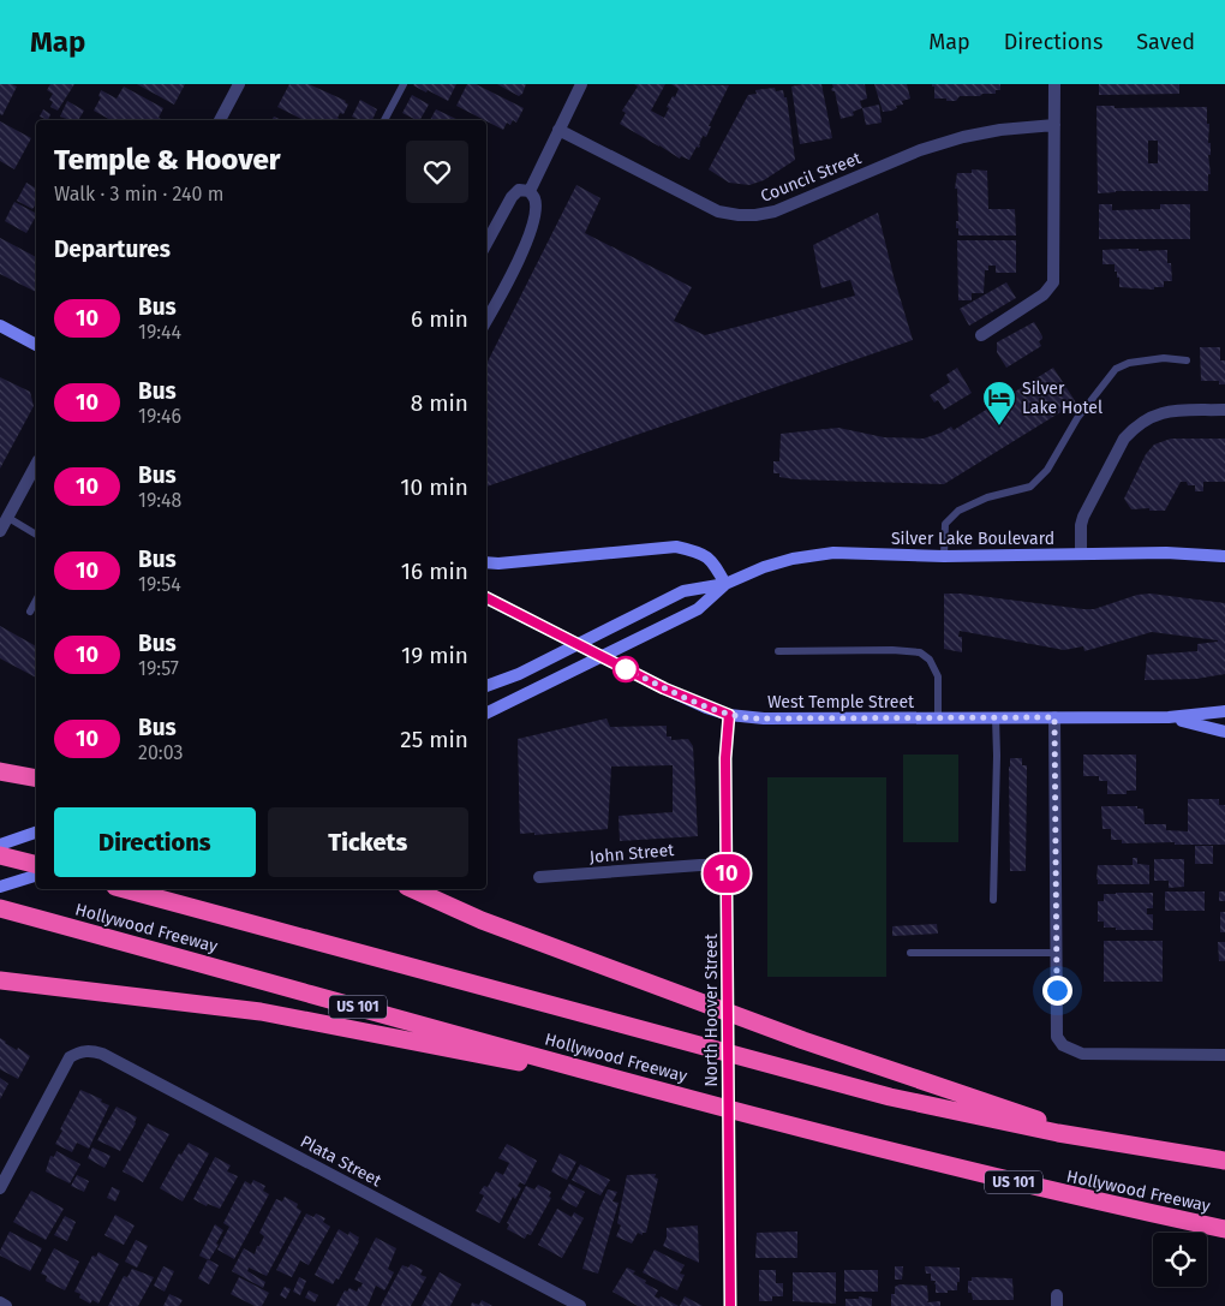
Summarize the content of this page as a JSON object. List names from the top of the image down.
{
  "streets": {
    "highway": ["Hollywood Freeway", "US 101"],
    "main road": ["Silver Lake Boulevard", "West Temple Street"],
    "street": [
      "Council Street",
      "John Street",
      "North Hoover Street",
      "Plata Street"
    ]
  },
  "crossings": [
    ["West Temple Street", "North Hoover Street"],
    ["John Street", "North Hoover Street"]
  ],
  "places": {
    "hotel": ["Silver Lake Hotel"]
  },
  "lines": ["bus line 10"],
  "page": {
    "header": "Map",
    "nav": ["Map", "Directions", "Saved"],
    "on_map": "10",
    "heading": [
      ["Temple & Hoover", "Walk · 3 min · 240 m"],
      "Departures"
    ],
    "list": [
      {
        "mark": "10",
        "name": "Bus",
        "note": "19:44",
        "value": "6 min"
      },
      {
        "mark": "10",
        "name": "Bus",
        "note": "19:46",
        "value": "8 min"
      },
      {
        "mark": "10",
        "name": "Bus",
        "note": "19:48",
        "value": "10 min"
      },
      {
        "mark": "10",
        "name": "Bus",
        "note": "19:54",
        "value": "16 min"
      },
      {
        "mark": "10",
        "name": "Bus",
        "note": "19:57",
        "value": "19 min"
      },
      {
        "mark": "10",
        "name": "Bus",
        "note": "20:03",
        "value": "25 min"
      }
    ],
    "buttons": ["Directions", "Tickets"]
  }
}
